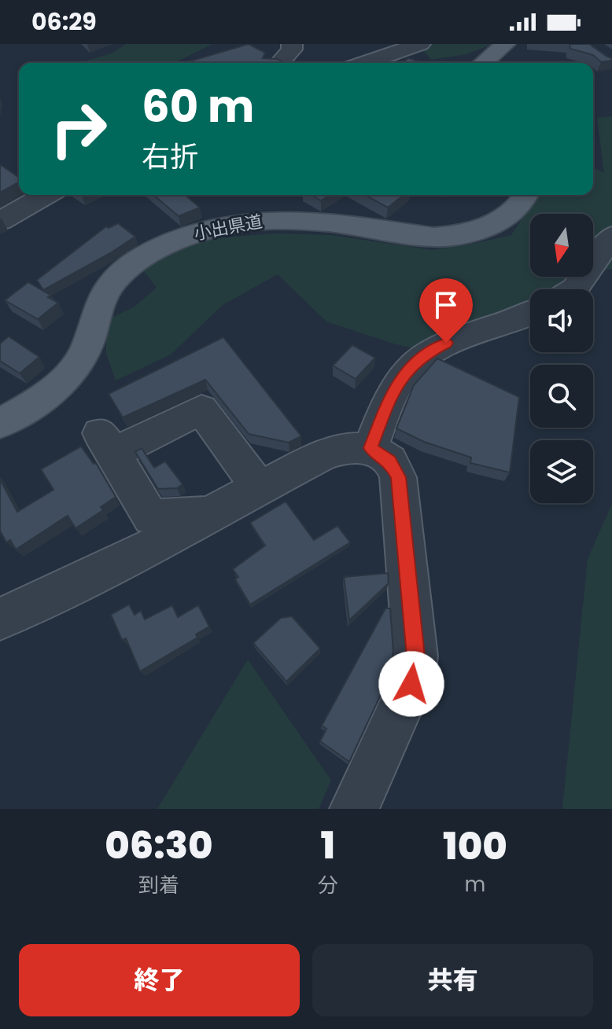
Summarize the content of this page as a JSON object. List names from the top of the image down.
{
  "streets": {
    "main road": ["小出県道"]
  },
  "north": "bottom",
  "page": {
    "status": "06:29",
    "turn": ["60 m", "右折"],
    "eta": [
      "06:30",
      "到着",
      "1",
      "分",
      "100",
      "m"
    ],
    "buttons": ["終了", "共有"]
  }
}
